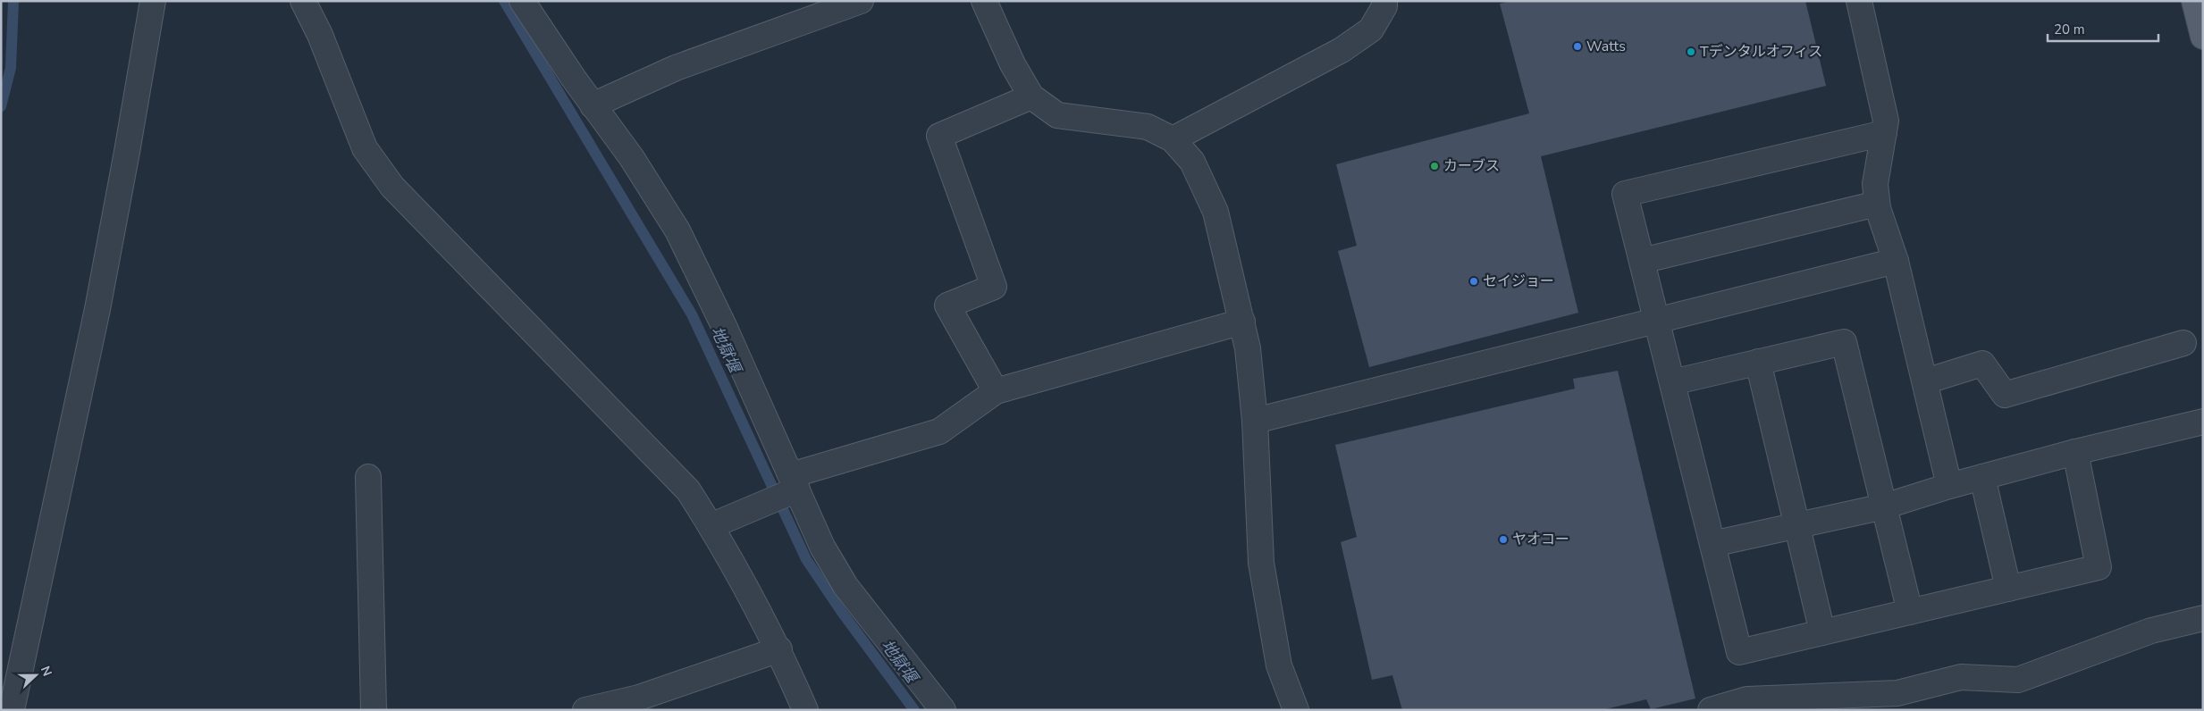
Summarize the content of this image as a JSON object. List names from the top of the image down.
{
  "water": ["地獄堰"],
  "places": [
    "Watts",
    "Tデンタルオフィス",
    "カーブス",
    "セイジョー",
    "ヤオコー"
  ],
  "scale_bar": "20 m",
  "north": "right"
}
